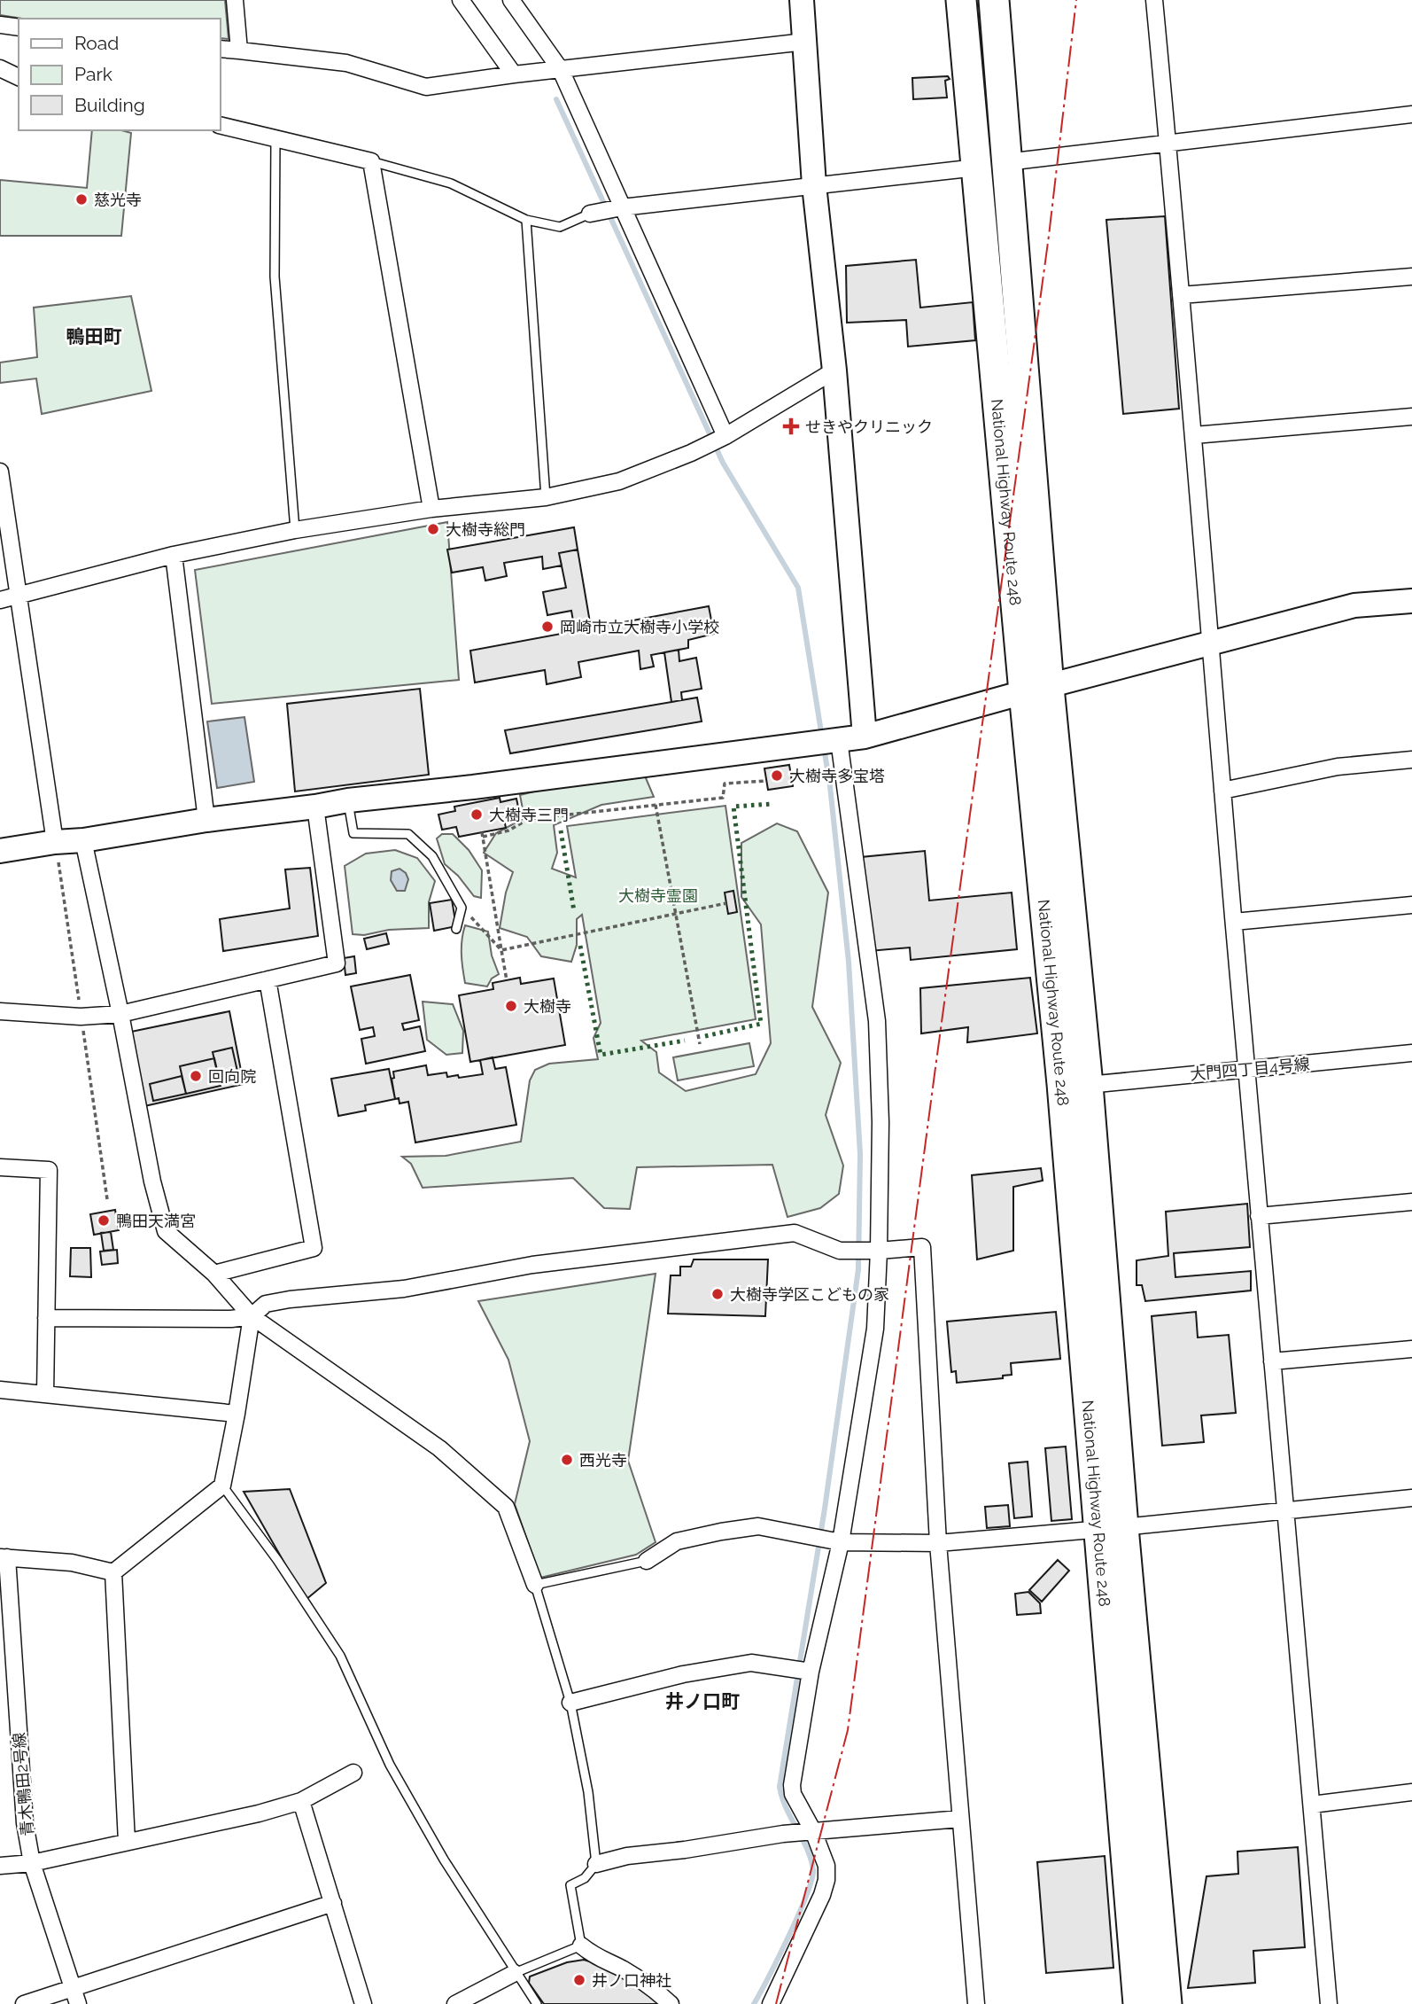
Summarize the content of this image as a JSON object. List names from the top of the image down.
{
  "streets": {
    "highway": ["National Highway Route 248"],
    "street": ["大門四丁目4号線", "青木鴨田2号線"]
  },
  "crossings": [
    ["National Highway Route 248", "大門四丁目4号線"]
  ],
  "districts": ["鴨田町", "井ノ口町"],
  "parks": ["大樹寺霊園"],
  "places": {
    "other": [
      "慈光寺",
      "大樹寺総門",
      "岡崎市立大樹寺小学校",
      "大樹寺多宝塔",
      "大樹寺三門",
      "大樹寺",
      "回向院",
      "鴨田天満宮",
      "大樹寺学区こどもの家",
      "西光寺",
      "井ノ口神社"
    ],
    "health": ["せきやクリニック"]
  },
  "legend": ["Road", "Park", "Building"]
}
